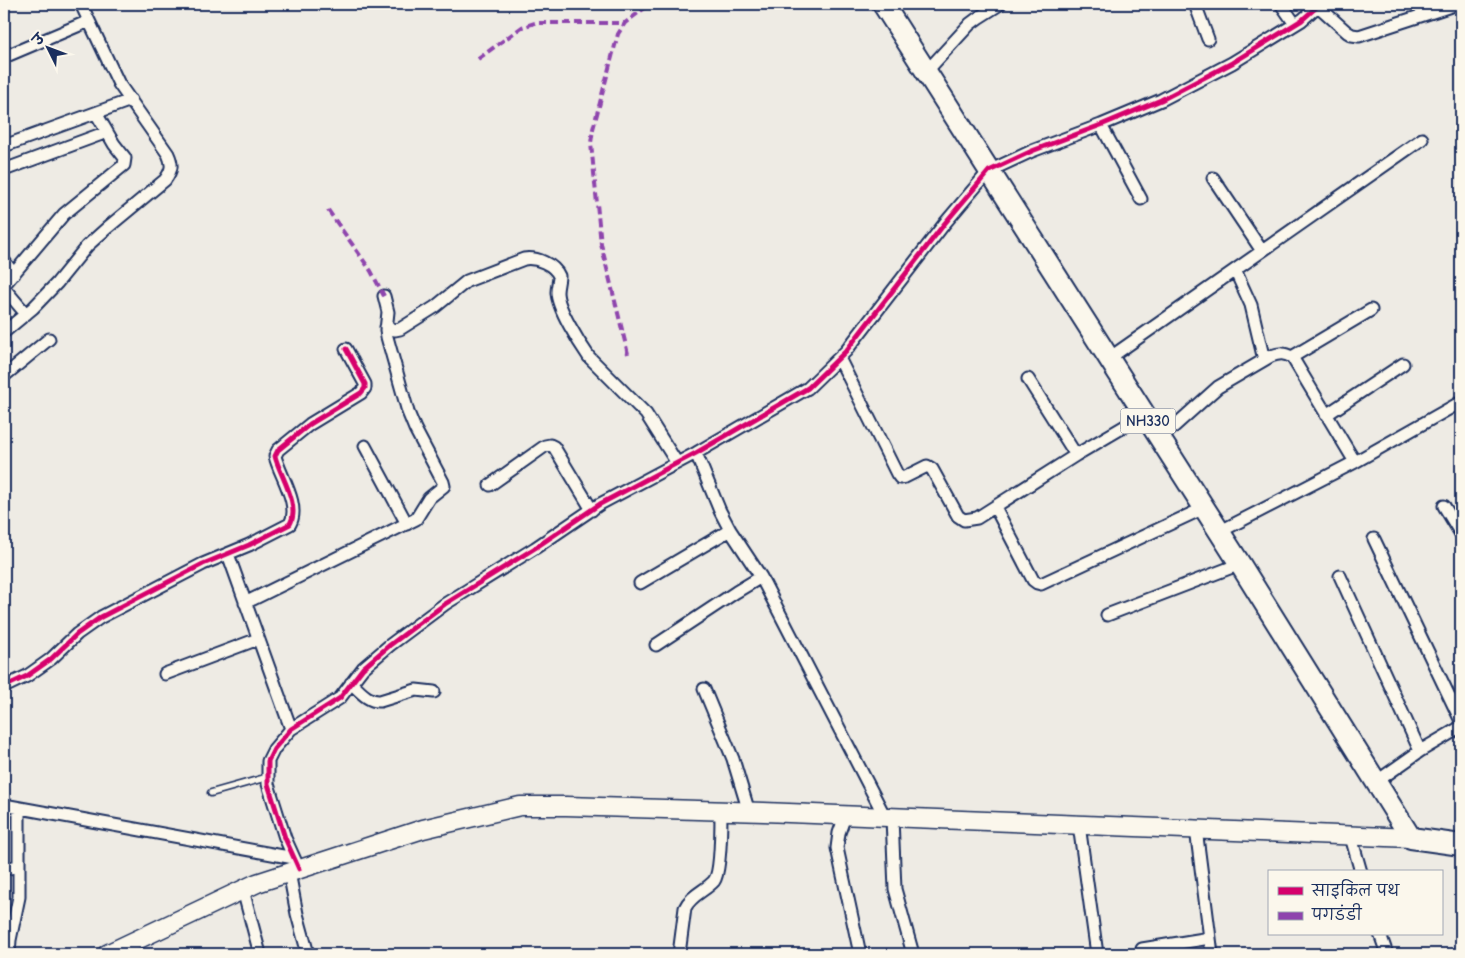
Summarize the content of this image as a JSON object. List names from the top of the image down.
{
  "streets": {
    "highway": ["NH330"]
  },
  "legend": ["साइकिल पथ", "पगडंडी"],
  "north": "top left"
}
